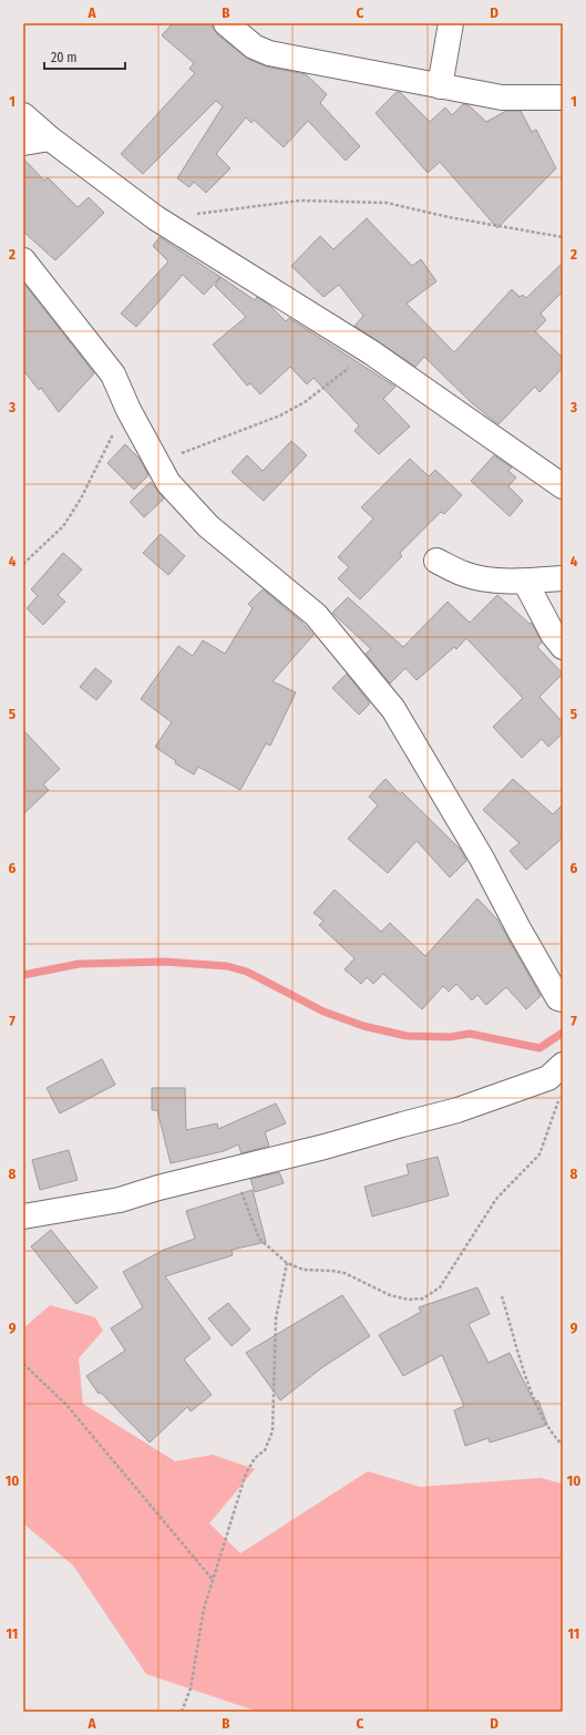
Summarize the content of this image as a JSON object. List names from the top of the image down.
{
  "scale_bar": "20 m",
  "grid": {
    "columns": [
      "A",
      "B",
      "C",
      "D"
    ],
    "rows": [
      "1",
      "2",
      "3",
      "4",
      "5",
      "6",
      "7",
      "8",
      "9",
      "10",
      "11"
    ]
  }
}
